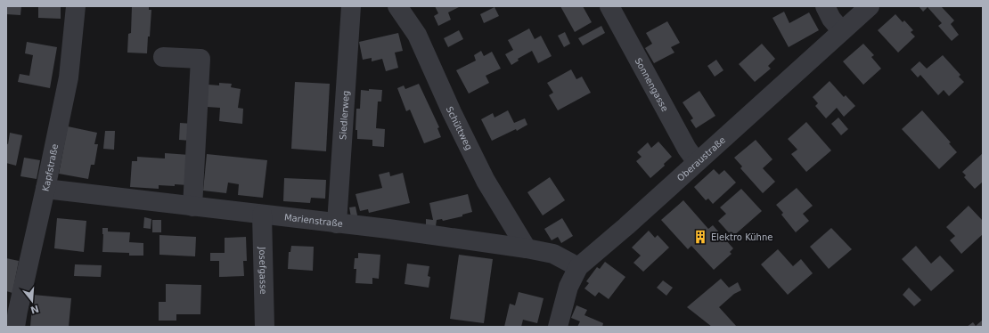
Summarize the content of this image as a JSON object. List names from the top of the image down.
{
  "streets": {
    "street": [
      "Sonnengasse",
      "Siedlerweg",
      "Schüttweg",
      "Oberaustraße",
      "Kapfstraße",
      "Marienstraße",
      "Josefgasse"
    ]
  },
  "crossings": [
    ["Sonnengasse", "Oberaustraße"],
    ["Siedlerweg", "Marienstraße"],
    ["Schüttweg", "Marienstraße"],
    ["Oberaustraße", "Marienstraße"],
    ["Kapfstraße", "Marienstraße"],
    ["Marienstraße", "Josefgasse"]
  ],
  "places": {
    "building": ["Elektro Kühne"]
  },
  "north": "bottom"
}
